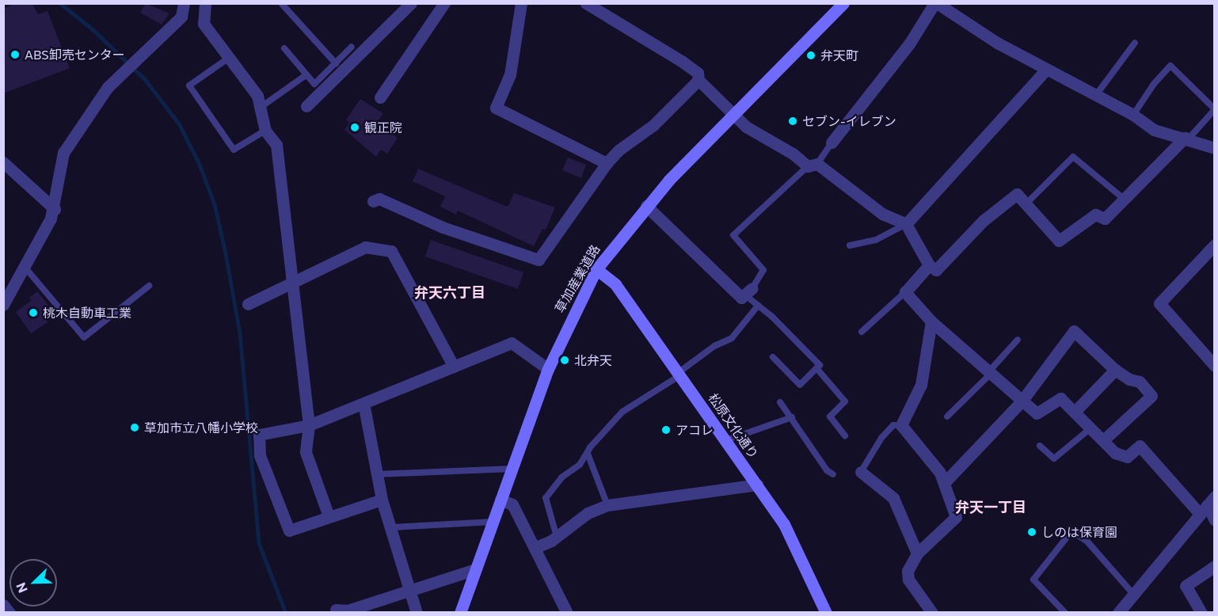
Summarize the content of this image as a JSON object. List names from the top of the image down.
{
  "streets": {
    "main road": ["草加産業道路", "松原文化通り"]
  },
  "crossings": [
    ["草加産業道路", "松原文化通り"]
  ],
  "districts": ["弁天六丁目", "弁天一丁目"],
  "places": [
    "ABS卸売センター",
    "弁天町",
    "セブン-イレブン",
    "観正院",
    "桃木自動車工業",
    "北弁天",
    "草加市立八幡小学校",
    "アコレ",
    "しのは保育園"
  ],
  "north": "bottom left"
}
